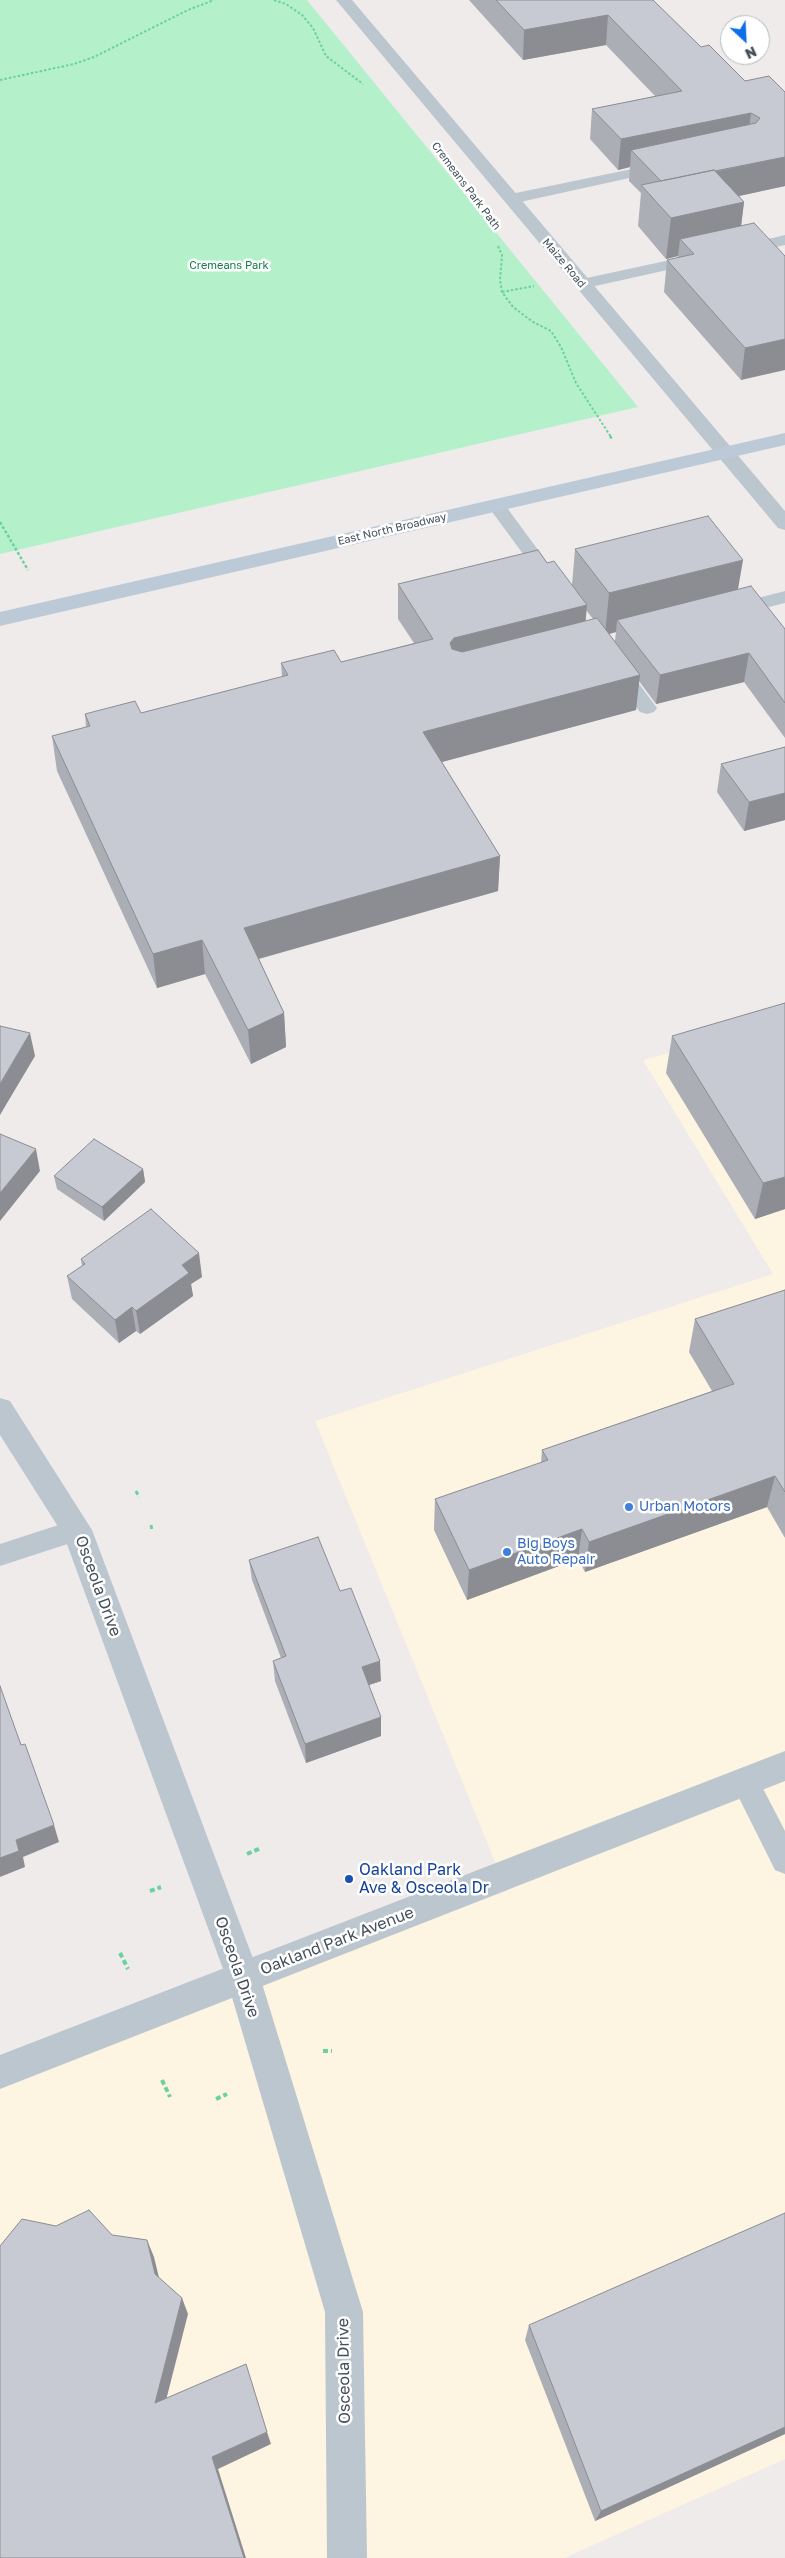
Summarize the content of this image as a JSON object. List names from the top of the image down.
{
  "streets": {
    "main road": ["East North Broadway"],
    "street": ["Maize Road", "Osceola Drive", "Oakland Park Avenue"],
    "path": ["Cremeans Park Path"]
  },
  "crossings": [
    ["Maize Road", "East North Broadway"],
    ["Osceola Drive", "Oakland Park Avenue"]
  ],
  "parks": ["Cremeans Park"],
  "places": ["Urban Motors", "Big Boys Auto Repair", "Oakland Park Ave & Osceola Dr"],
  "north": "bottom right"
}
